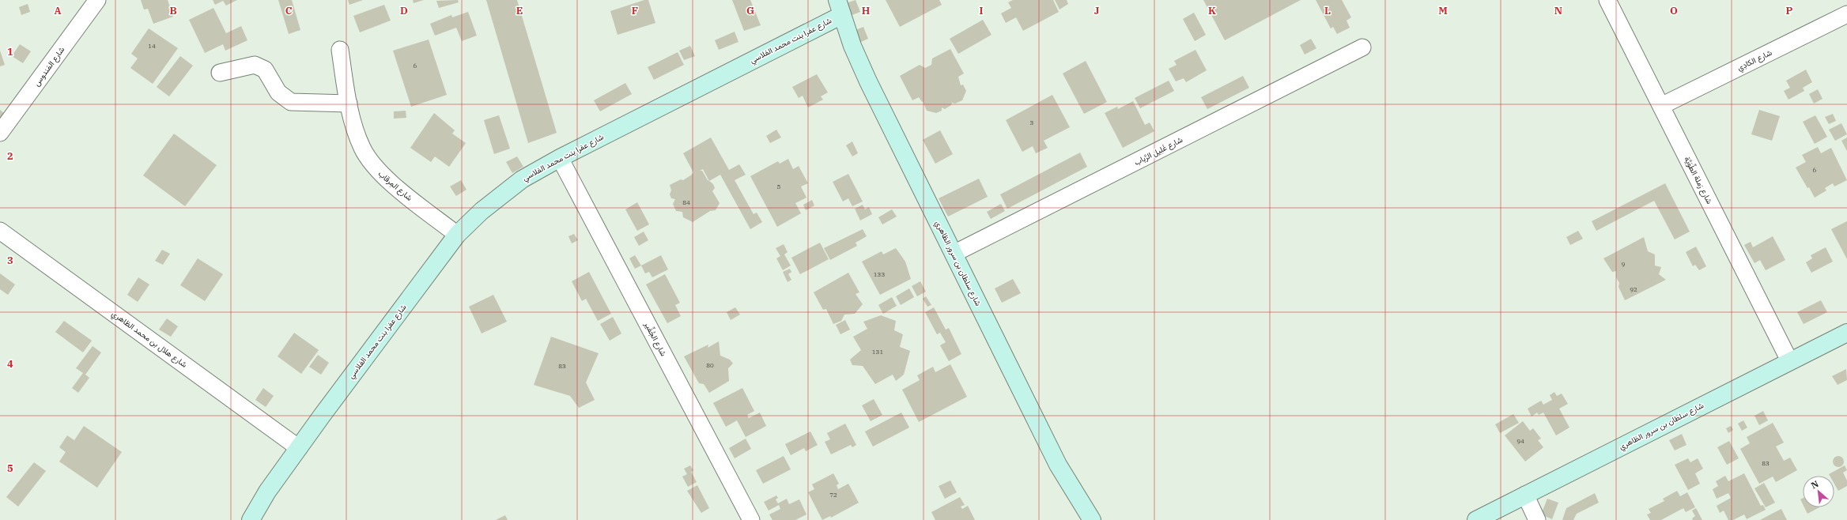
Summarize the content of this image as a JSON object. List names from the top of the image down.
{
  "streets": {
    "street": [
      "شارع عفرا بنت محمد الفلاسي",
      "شارع الكادِي",
      "شارع المَندوس",
      "شارع غَلِيل الرَّباب",
      "شارع رَملة الطِّوَيَّة",
      "شارع المِرقاب",
      "شارع سلطان بن سرور الظاهري",
      "شارع هلال بن محمد الظاهري",
      "شارع الجُفِّير"
    ]
  },
  "crossings": [
    ["شارع عفرا بنت محمد الفلاسي", "شارع المِرقاب"],
    ["شارع عفرا بنت محمد الفلاسي", "شارع سلطان بن سرور الظاهري"],
    ["شارع عفرا بنت محمد الفلاسي", "شارع هلال بن محمد الظاهري"],
    ["شارع عفرا بنت محمد الفلاسي", "شارع الجُفِّير"],
    ["شارع الكادِي", "شارع رَملة الطِّوَيَّة"],
    ["شارع غَلِيل الرَّباب", "شارع سلطان بن سرور الظاهري"],
    ["شارع رَملة الطِّوَيَّة", "شارع سلطان بن سرور الظاهري"]
  ],
  "house_numbers": [
    "14",
    "6",
    "3",
    "6",
    "5",
    "84",
    "9",
    "133",
    "92",
    "131",
    "80",
    "83",
    "94",
    "83",
    "72"
  ],
  "north": "top left",
  "grid": {
    "columns": [
      "A",
      "B",
      "C",
      "D",
      "E",
      "F",
      "G",
      "H",
      "I",
      "J",
      "K",
      "L",
      "M",
      "N",
      "O",
      "P"
    ],
    "rows": [
      "1",
      "2",
      "3",
      "4",
      "5"
    ]
  }
}
